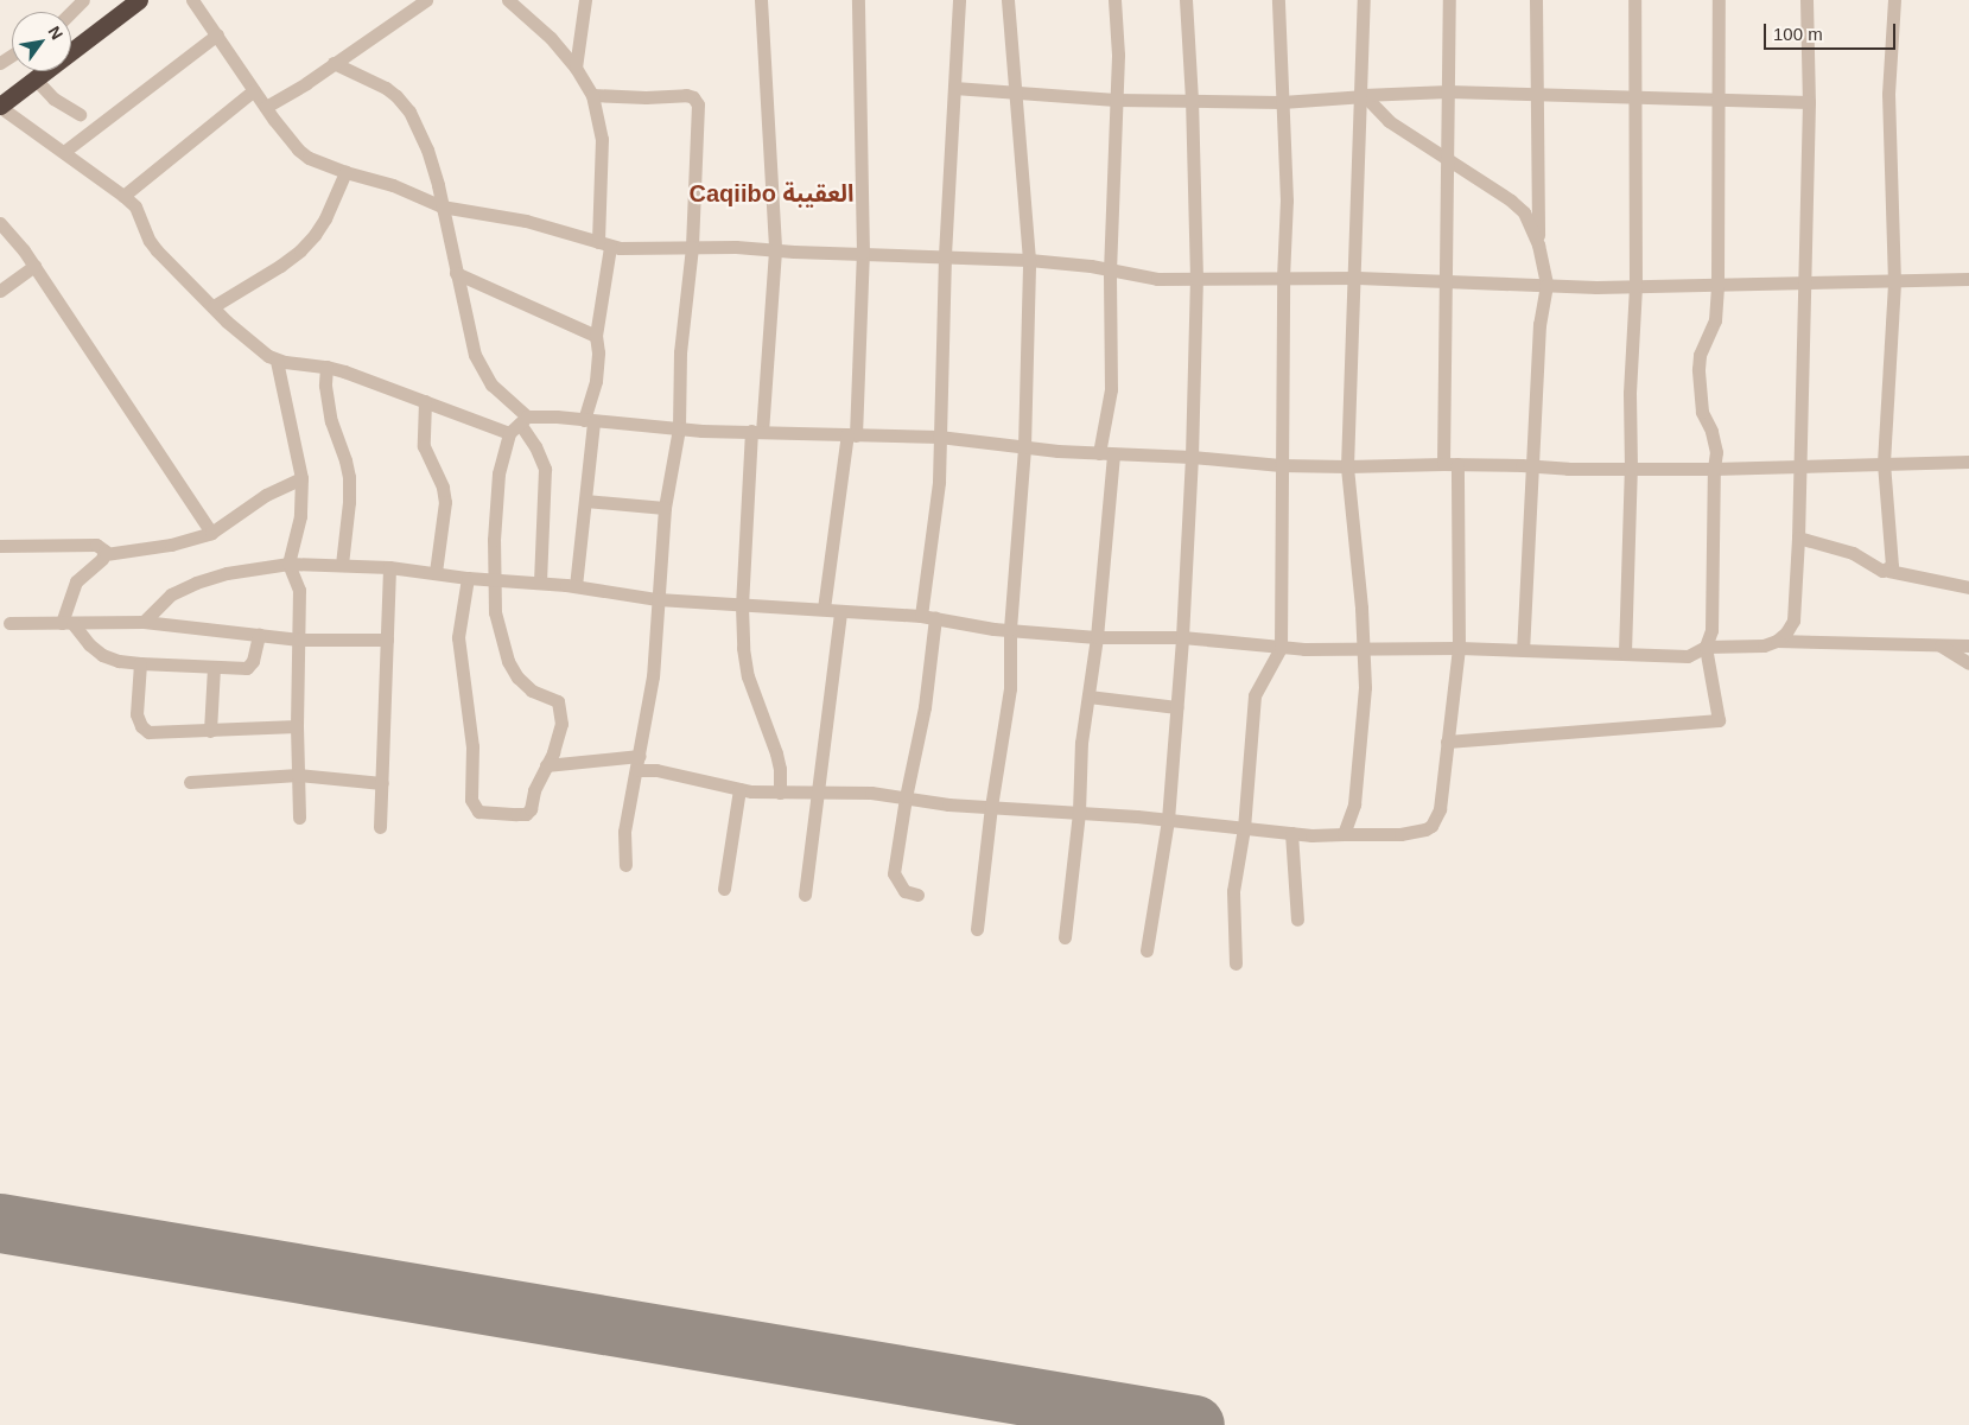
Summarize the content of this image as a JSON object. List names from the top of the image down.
{
  "districts": ["Caqiibo العقيبة"],
  "scale_bar": "100 m",
  "north": "top right"
}
